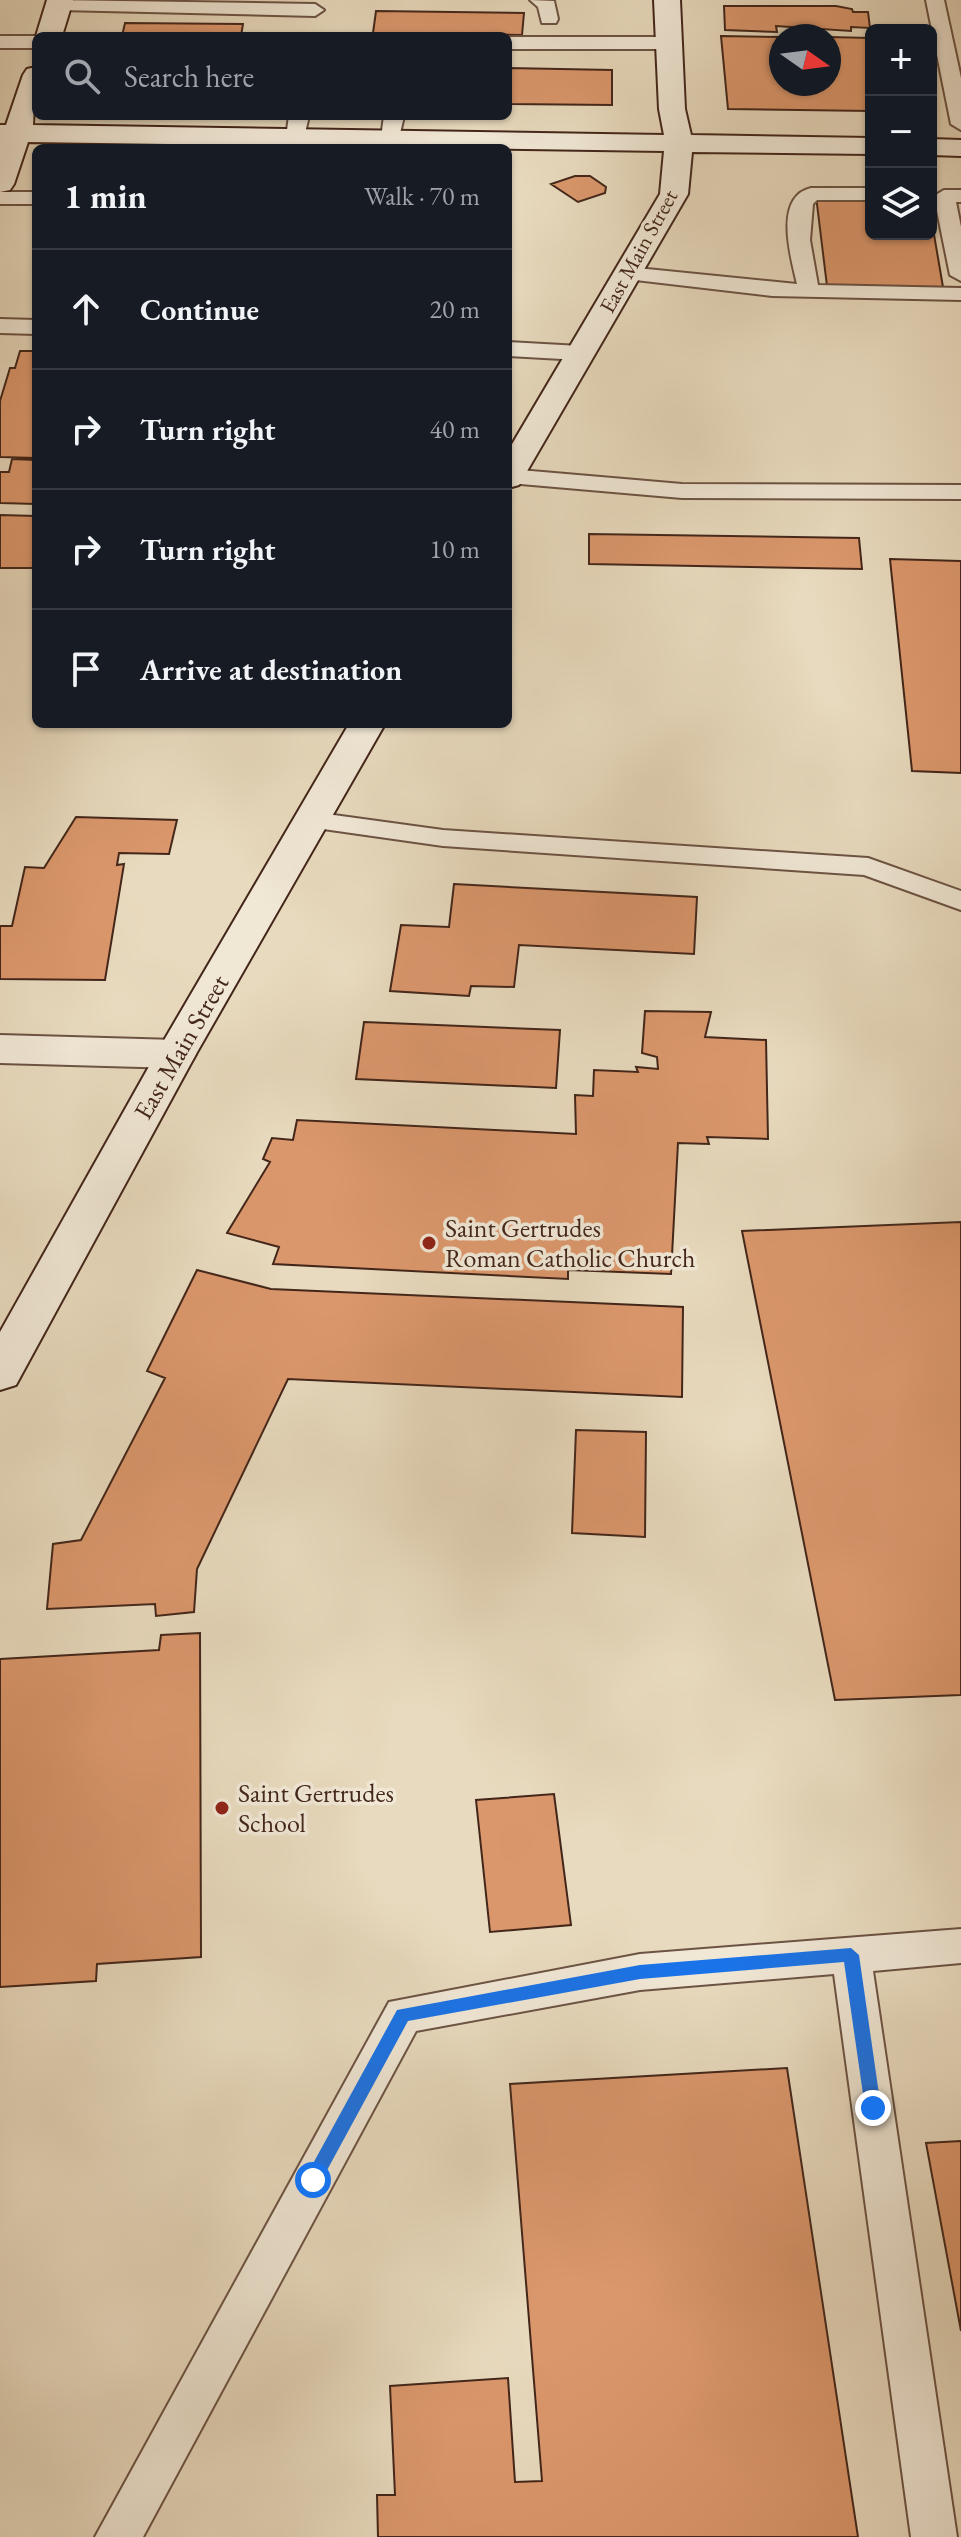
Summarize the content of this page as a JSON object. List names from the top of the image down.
{
  "streets": {
    "main road": ["East Main Street"]
  },
  "places": ["Saint Gertrudes Roman Catholic Church", "Saint Gertrudes School"],
  "north": "right",
  "page": {
    "map_buttons": ["+", "−"],
    "search": "Search here",
    "heading": ["1 min", "Walk · 70 m"],
    "list": [
      ["Continue", "20 m"],
      ["Turn right", "40 m"],
      ["Turn right", "10 m"],
      "Arrive at destination"
    ]
  }
}
